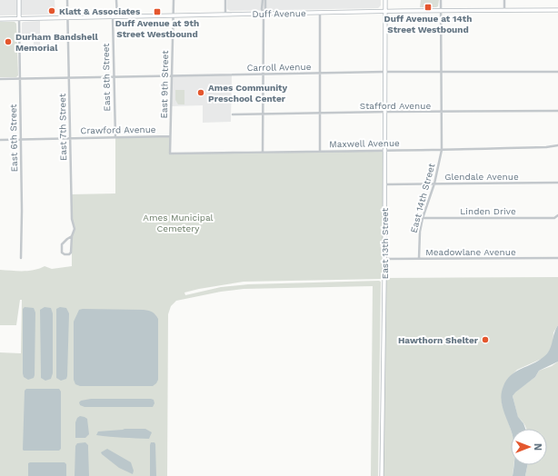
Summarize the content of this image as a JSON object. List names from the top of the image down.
{
  "streets": {
    "main road": ["Duff Avenue", "East 13th Street"],
    "street": [
      "Carroll Avenue",
      "East 8th Street",
      "East 9th Street",
      "Stafford Avenue",
      "East 7th Street",
      "Crawford Avenue",
      "East 6th Street",
      "Maxwell Avenue",
      "Glendale Avenue",
      "East 14th Street",
      "Linden Drive",
      "Meadowlane Avenue"
    ]
  },
  "crossings": [
    ["Duff Avenue", "East 8th Street"],
    ["Duff Avenue", "East 9th Street"],
    ["Duff Avenue", "East 7th Street"],
    ["Duff Avenue", "East 6th Street"],
    ["Duff Avenue", "East 14th Street"],
    ["Duff Avenue", "East 13th Street"],
    ["Carroll Avenue", "East 8th Street"],
    ["Carroll Avenue", "East 9th Street"],
    ["Carroll Avenue", "East 7th Street"],
    ["Carroll Avenue", "East 6th Street"],
    ["Carroll Avenue", "East 14th Street"],
    ["Carroll Avenue", "East 13th Street"],
    ["East 8th Street", "Crawford Avenue"],
    ["East 9th Street", "Crawford Avenue"],
    ["East 9th Street", "Maxwell Avenue"],
    ["Stafford Avenue", "East 14th Street"],
    ["Stafford Avenue", "East 13th Street"],
    ["East 7th Street", "Crawford Avenue"],
    ["Crawford Avenue", "East 6th Street"],
    ["Maxwell Avenue", "East 14th Street"],
    ["Maxwell Avenue", "East 13th Street"],
    ["Glendale Avenue", "East 14th Street"],
    ["Glendale Avenue", "East 13th Street"],
    ["East 14th Street", "Linden Drive"],
    ["East 14th Street", "Meadowlane Avenue"],
    ["East 13th Street", "Meadowlane Avenue"]
  ],
  "parks": ["Ames Municipal Cemetery"],
  "places": {
    "transit": ["Duff Avenue at 14th Street Westbound", "Duff Avenue at 9th Street Westbound"],
    "other": [
      "Klatt & Associates",
      "Durham Bandshell Memorial",
      "Ames Community Preschool Center",
      "Hawthorn Shelter"
    ]
  },
  "north": "right"
}
